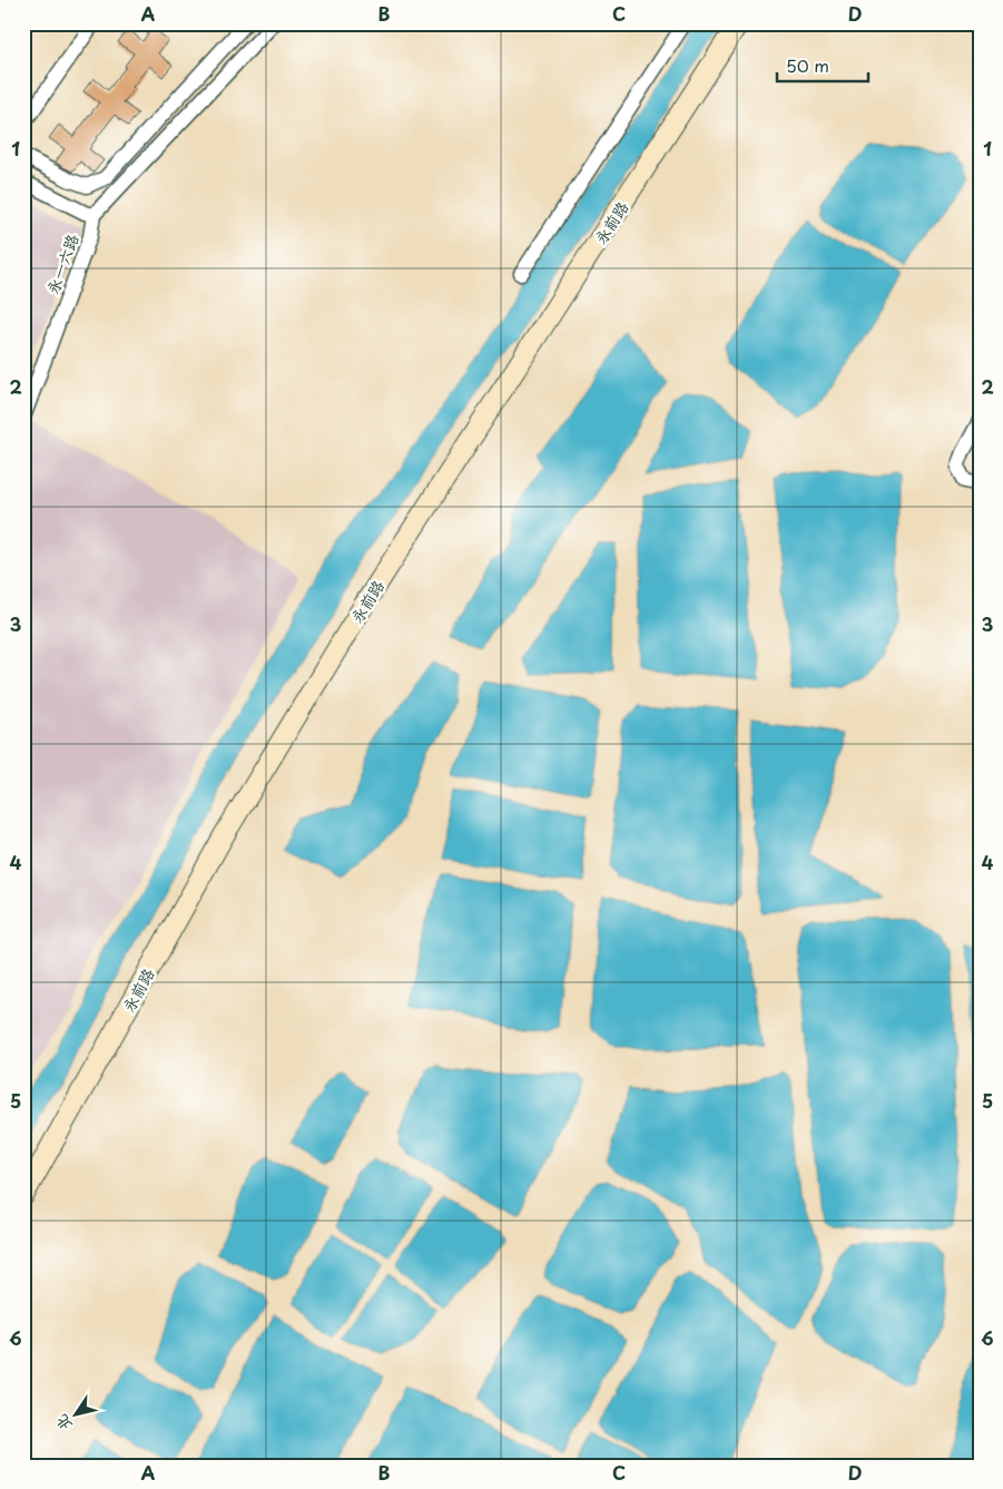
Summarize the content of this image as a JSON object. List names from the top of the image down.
{
  "streets": {
    "street": ["永前路", "永一六路"]
  },
  "scale_bar": "50 m",
  "north": "bottom left",
  "grid": {
    "columns": [
      "A",
      "B",
      "C",
      "D"
    ],
    "rows": [
      "1",
      "2",
      "3",
      "4",
      "5",
      "6"
    ]
  }
}
